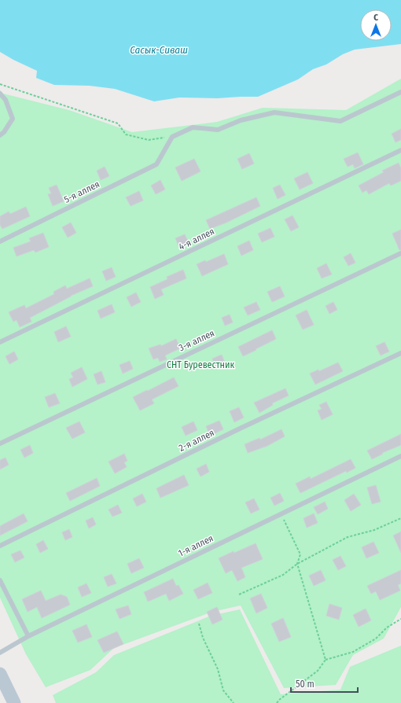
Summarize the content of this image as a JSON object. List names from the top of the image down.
{
  "streets": {
    "lane": [
      "5-я аллея",
      "4-я аллея",
      "3-я аллея",
      "2-я аллея",
      "1-я аллея"
    ]
  },
  "water": ["Сасык-Сиваш"],
  "parks": ["СНТ Буревестник"],
  "scale_bar": "50 m",
  "north": "top"
}
